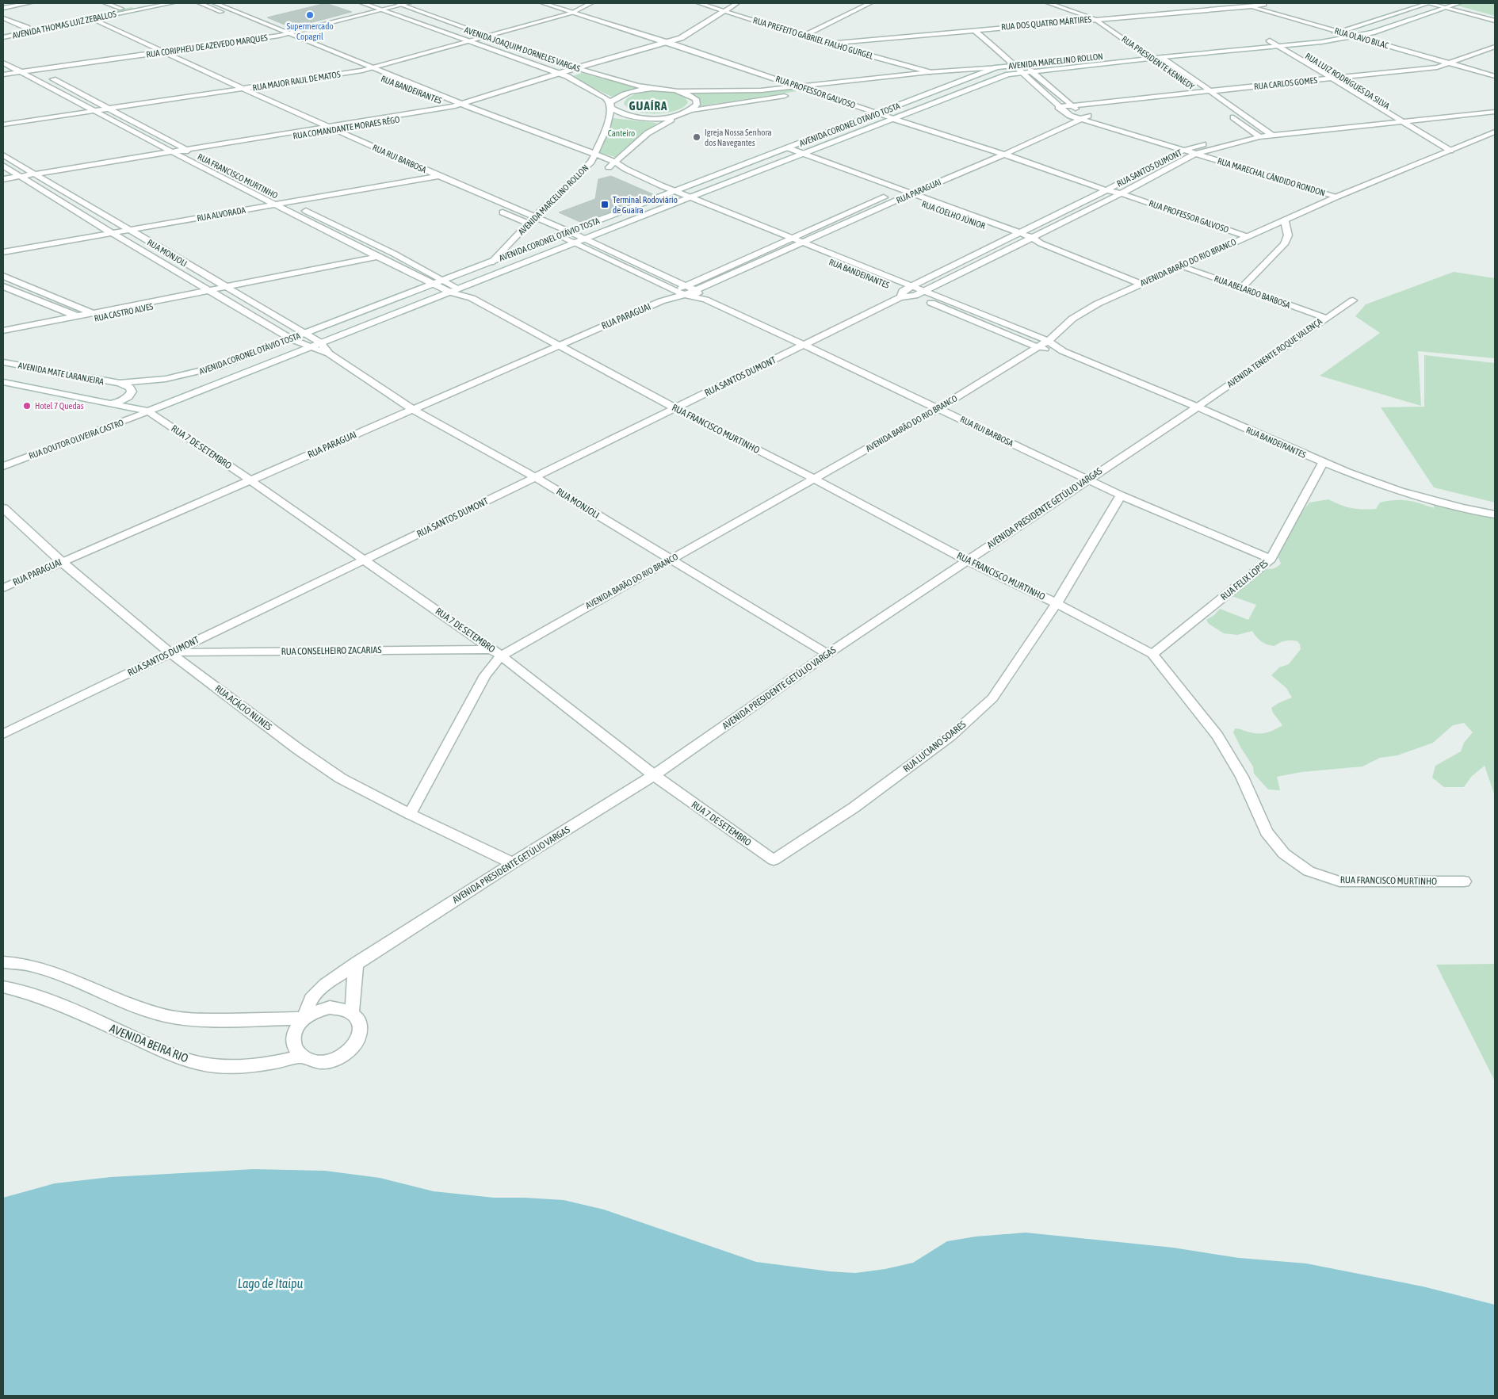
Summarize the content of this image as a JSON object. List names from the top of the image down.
{
  "streets": {
    "street": [
      "RUA DOS QUATRO MÁRTIRES",
      "AVENIDA THOMAS LUIZ ZEBALLOS",
      "RUA PREFEITO GABRIEL FIALHO GURGEL",
      "RUA OLAVO BILAC",
      "RUA CORIPHEU DE AZEVEDO MARQUES",
      "AVENIDA JOAQUIM DORNELES VARGAS",
      "AVENIDA MARCELINO ROLLON",
      "RUA PRESIDENTE KENNEDY",
      "RUA MAJOR RAUL DE MATOS",
      "RUA LUIZ RODRIGUES DA SILVA",
      "RUA CARLOS GOMES",
      "RUA BANDEIRANTES",
      "RUA PROFESSOR GALVOSO",
      "AVENIDA CORONEL OTÁVIO TOSTA",
      "RUA COMANDANTE MORAES RÊGO",
      "RUA RUI BARBOSA",
      "RUA SANTOS DUMONT",
      "RUA FRANCISCO MURTINHO",
      "RUA MARECHAL CÂNDIDO RONDON",
      "RUA PARAGUAI",
      "RUA ALVORADA",
      "RUA COELHO JÚNIOR",
      "RUA MONJOLI",
      "AVENIDA BARÃO DO RIO BRANCO",
      "RUA ABELARDO BARBOSA",
      "RUA CASTRO ALVES",
      "AVENIDA TENENTE ROQUE VALENÇA",
      "AVENIDA MATE LARANJEIRA",
      "RUA DOUTOR OLIVEIRA CASTRO",
      "RUA 7 DE SETEMBRO",
      "AVENIDA PRESIDENTE GETÚLIO VARGAS",
      "RUA FELIX LOPES",
      "RUA CONSELHEIRO ZACARIAS",
      "RUA ACÁCIO NUNES",
      "RUA LUCIANO SOARES",
      "AVENIDA BEIRA RIO"
    ]
  },
  "crossings": [
    ["RUA DOS QUATRO MÁRTIRES", "RUA PREFEITO GABRIEL FIALHO GURGEL"],
    ["RUA DOS QUATRO MÁRTIRES", "RUA OLAVO BILAC"],
    ["RUA DOS QUATRO MÁRTIRES", "RUA PRESIDENTE KENNEDY"],
    ["RUA DOS QUATRO MÁRTIRES", "RUA MARECHAL CÂNDIDO RONDON"],
    ["AVENIDA THOMAS LUIZ ZEBALLOS", "RUA RUI BARBOSA"],
    ["RUA PREFEITO GABRIEL FIALHO GURGEL", "AVENIDA MARCELINO ROLLON"],
    ["RUA PREFEITO GABRIEL FIALHO GURGEL", "RUA COMANDANTE MORAES RÊGO"],
    ["RUA OLAVO BILAC", "AVENIDA MARCELINO ROLLON"],
    ["RUA OLAVO BILAC", "RUA CARLOS GOMES"],
    ["RUA CORIPHEU DE AZEVEDO MARQUES", "AVENIDA JOAQUIM DORNELES VARGAS"],
    ["RUA CORIPHEU DE AZEVEDO MARQUES", "RUA BANDEIRANTES"],
    ["RUA CORIPHEU DE AZEVEDO MARQUES", "RUA RUI BARBOSA"],
    ["RUA CORIPHEU DE AZEVEDO MARQUES", "RUA FRANCISCO MURTINHO"],
    ["AVENIDA JOAQUIM DORNELES VARGAS", "AVENIDA MARCELINO ROLLON"],
    ["AVENIDA JOAQUIM DORNELES VARGAS", "RUA MAJOR RAUL DE MATOS"],
    ["AVENIDA JOAQUIM DORNELES VARGAS", "RUA COMANDANTE MORAES RÊGO"],
    ["AVENIDA MARCELINO ROLLON", "RUA PRESIDENTE KENNEDY"],
    ["AVENIDA MARCELINO ROLLON", "RUA LUIZ RODRIGUES DA SILVA"],
    ["AVENIDA MARCELINO ROLLON", "RUA BANDEIRANTES"],
    ["AVENIDA MARCELINO ROLLON", "RUA PROFESSOR GALVOSO"],
    ["AVENIDA MARCELINO ROLLON", "AVENIDA CORONEL OTÁVIO TOSTA"],
    ["AVENIDA MARCELINO ROLLON", "RUA RUI BARBOSA"],
    ["AVENIDA MARCELINO ROLLON", "RUA MARECHAL CÂNDIDO RONDON"],
    ["RUA PRESIDENTE KENNEDY", "RUA CARLOS GOMES"],
    ["RUA PRESIDENTE KENNEDY", "RUA SANTOS DUMONT"],
    ["RUA MAJOR RAUL DE MATOS", "RUA BANDEIRANTES"],
    ["RUA MAJOR RAUL DE MATOS", "RUA PROFESSOR GALVOSO"],
    ["RUA MAJOR RAUL DE MATOS", "RUA RUI BARBOSA"],
    ["RUA MAJOR RAUL DE MATOS", "RUA FRANCISCO MURTINHO"],
    ["RUA LUIZ RODRIGUES DA SILVA", "RUA CARLOS GOMES"],
    ["RUA LUIZ RODRIGUES DA SILVA", "RUA SANTOS DUMONT"],
    ["RUA CARLOS GOMES", "RUA MARECHAL CÂNDIDO RONDON"],
    ["RUA CARLOS GOMES", "RUA PARAGUAI"],
    ["RUA BANDEIRANTES", "AVENIDA CORONEL OTÁVIO TOSTA"],
    ["RUA BANDEIRANTES", "RUA COMANDANTE MORAES RÊGO"],
    ["RUA BANDEIRANTES", "RUA SANTOS DUMONT"],
    ["RUA BANDEIRANTES", "RUA PARAGUAI"],
    ["RUA BANDEIRANTES", "AVENIDA BARÃO DO RIO BRANCO"],
    ["RUA BANDEIRANTES", "AVENIDA TENENTE ROQUE VALENÇA"],
    ["RUA BANDEIRANTES", "AVENIDA PRESIDENTE GETÚLIO VARGAS"],
    ["RUA BANDEIRANTES", "RUA FELIX LOPES"],
    ["RUA PROFESSOR GALVOSO", "AVENIDA CORONEL OTÁVIO TOSTA"],
    ["RUA PROFESSOR GALVOSO", "RUA COMANDANTE MORAES RÊGO"],
    ["RUA PROFESSOR GALVOSO", "RUA SANTOS DUMONT"],
    ["RUA PROFESSOR GALVOSO", "RUA PARAGUAI"],
    ["RUA PROFESSOR GALVOSO", "AVENIDA BARÃO DO RIO BRANCO"],
    ["AVENIDA CORONEL OTÁVIO TOSTA", "RUA RUI BARBOSA"],
    ["AVENIDA CORONEL OTÁVIO TOSTA", "RUA FRANCISCO MURTINHO"],
    ["AVENIDA CORONEL OTÁVIO TOSTA", "RUA COELHO JÚNIOR"],
    ["AVENIDA CORONEL OTÁVIO TOSTA", "RUA MONJOLI"],
    ["AVENIDA CORONEL OTÁVIO TOSTA", "AVENIDA MATE LARANJEIRA"],
    ["AVENIDA CORONEL OTÁVIO TOSTA", "RUA DOUTOR OLIVEIRA CASTRO"],
    ["AVENIDA CORONEL OTÁVIO TOSTA", "RUA 7 DE SETEMBRO"],
    ["RUA COMANDANTE MORAES RÊGO", "RUA RUI BARBOSA"],
    ["RUA COMANDANTE MORAES RÊGO", "RUA FRANCISCO MURTINHO"],
    ["RUA COMANDANTE MORAES RÊGO", "RUA MONJOLI"],
    ["RUA RUI BARBOSA", "RUA SANTOS DUMONT"],
    ["RUA RUI BARBOSA", "RUA PARAGUAI"],
    ["RUA RUI BARBOSA", "RUA ALVORADA"],
    ["RUA RUI BARBOSA", "AVENIDA BARÃO DO RIO BRANCO"],
    ["RUA RUI BARBOSA", "AVENIDA PRESIDENTE GETÚLIO VARGAS"],
    ["RUA RUI BARBOSA", "RUA FELIX LOPES"],
    ["RUA RUI BARBOSA", "RUA LUCIANO SOARES"],
    ["RUA SANTOS DUMONT", "RUA FRANCISCO MURTINHO"],
    ["RUA SANTOS DUMONT", "RUA MARECHAL CÂNDIDO RONDON"],
    ["RUA SANTOS DUMONT", "RUA COELHO JÚNIOR"],
    ["RUA SANTOS DUMONT", "RUA MONJOLI"],
    ["RUA SANTOS DUMONT", "RUA 7 DE SETEMBRO"],
    ["RUA SANTOS DUMONT", "RUA CONSELHEIRO ZACARIAS"],
    ["RUA SANTOS DUMONT", "RUA ACÁCIO NUNES"],
    ["RUA FRANCISCO MURTINHO", "RUA PARAGUAI"],
    ["RUA FRANCISCO MURTINHO", "RUA ALVORADA"],
    ["RUA FRANCISCO MURTINHO", "AVENIDA BARÃO DO RIO BRANCO"],
    ["RUA FRANCISCO MURTINHO", "RUA CASTRO ALVES"],
    ["RUA FRANCISCO MURTINHO", "AVENIDA PRESIDENTE GETÚLIO VARGAS"],
    ["RUA FRANCISCO MURTINHO", "RUA FELIX LOPES"],
    ["RUA FRANCISCO MURTINHO", "RUA LUCIANO SOARES"],
    ["RUA MARECHAL CÂNDIDO RONDON", "RUA PARAGUAI"],
    ["RUA MARECHAL CÂNDIDO RONDON", "AVENIDA BARÃO DO RIO BRANCO"],
    ["RUA PARAGUAI", "RUA COELHO JÚNIOR"],
    ["RUA PARAGUAI", "RUA MONJOLI"],
    ["RUA PARAGUAI", "RUA 7 DE SETEMBRO"],
    ["RUA PARAGUAI", "RUA ACÁCIO NUNES"],
    ["RUA ALVORADA", "RUA MONJOLI"],
    ["RUA COELHO JÚNIOR", "AVENIDA BARÃO DO RIO BRANCO"],
    ["RUA MONJOLI", "AVENIDA BARÃO DO RIO BRANCO"],
    ["RUA MONJOLI", "RUA CASTRO ALVES"],
    ["RUA MONJOLI", "AVENIDA PRESIDENTE GETÚLIO VARGAS"],
    ["AVENIDA BARÃO DO RIO BRANCO", "RUA ABELARDO BARBOSA"],
    ["AVENIDA BARÃO DO RIO BRANCO", "RUA 7 DE SETEMBRO"],
    ["AVENIDA BARÃO DO RIO BRANCO", "RUA CONSELHEIRO ZACARIAS"],
    ["AVENIDA BARÃO DO RIO BRANCO", "RUA ACÁCIO NUNES"],
    ["RUA ABELARDO BARBOSA", "AVENIDA TENENTE ROQUE VALENÇA"],
    ["AVENIDA TENENTE ROQUE VALENÇA", "AVENIDA PRESIDENTE GETÚLIO VARGAS"],
    ["AVENIDA MATE LARANJEIRA", "RUA DOUTOR OLIVEIRA CASTRO"],
    ["AVENIDA MATE LARANJEIRA", "RUA 7 DE SETEMBRO"],
    ["RUA DOUTOR OLIVEIRA CASTRO", "RUA 7 DE SETEMBRO"],
    ["RUA 7 DE SETEMBRO", "AVENIDA PRESIDENTE GETÚLIO VARGAS"],
    ["RUA 7 DE SETEMBRO", "RUA CONSELHEIRO ZACARIAS"],
    ["RUA 7 DE SETEMBRO", "RUA LUCIANO SOARES"],
    ["AVENIDA PRESIDENTE GETÚLIO VARGAS", "RUA ACÁCIO NUNES"],
    ["AVENIDA PRESIDENTE GETÚLIO VARGAS", "AVENIDA BEIRA RIO"],
    ["RUA CONSELHEIRO ZACARIAS", "RUA ACÁCIO NUNES"]
  ],
  "districts": ["GUAÍRA"],
  "water": ["Lago de Itaipu"],
  "parks": ["Canteiro"],
  "places": {
    "other": ["Supermercado Copagril", "Igreja Nossa Senhora dos Navegantes", "Hotel 7 Quedas"],
    "transit": ["Terminal Rodoviário de Guaíra"]
  }
}
